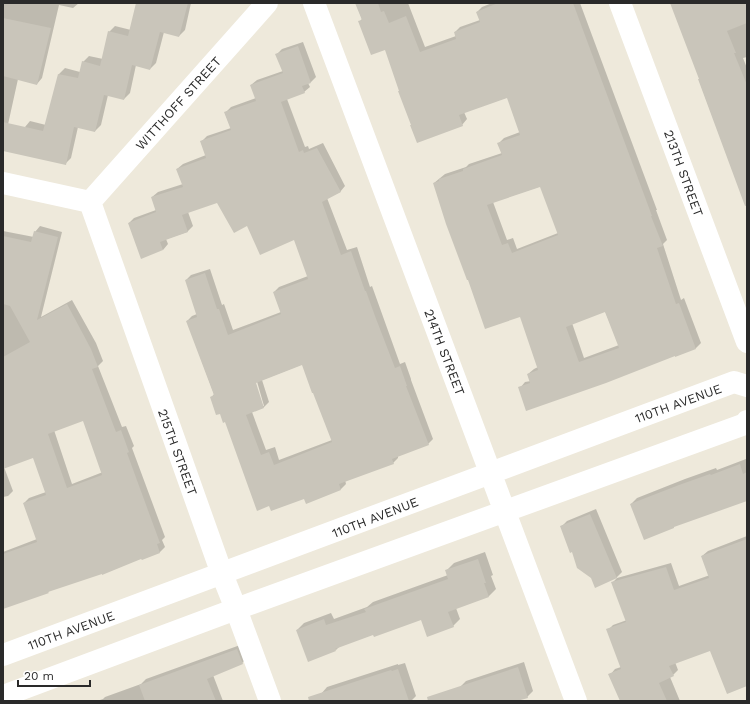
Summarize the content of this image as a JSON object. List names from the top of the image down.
{
  "streets": {
    "street": [
      "WITTHOFF STREET",
      "213TH STREET",
      "214TH STREET",
      "110TH AVENUE",
      "215TH STREET"
    ]
  },
  "crossings": [
    ["WITTHOFF STREET", "215TH STREET"],
    ["214TH STREET", "110TH AVENUE"],
    ["110TH AVENUE", "215TH STREET"]
  ],
  "scale_bar": "20 m"
}
